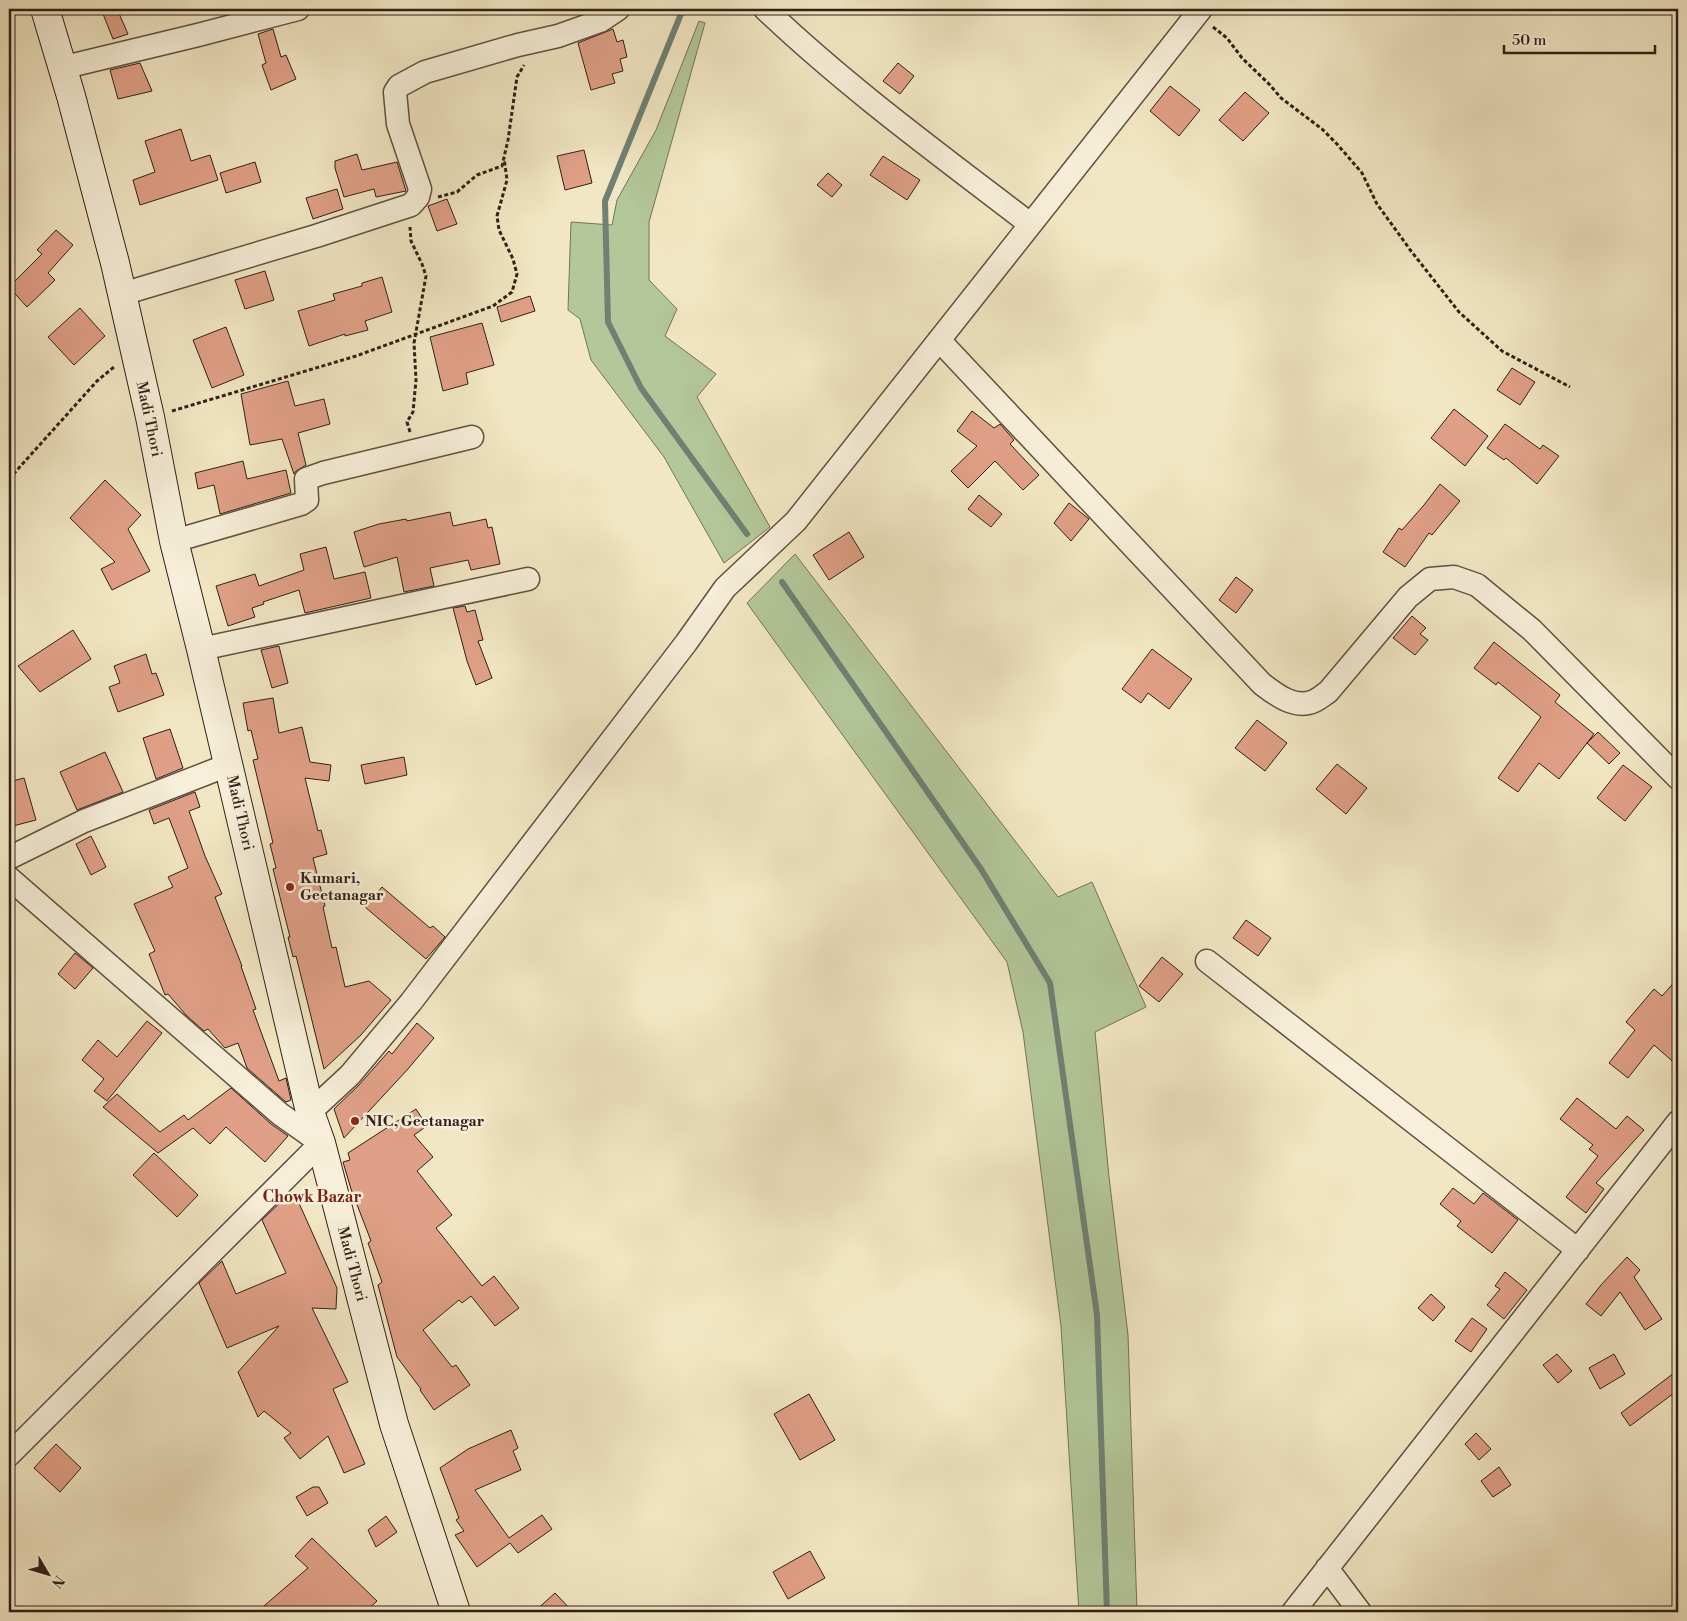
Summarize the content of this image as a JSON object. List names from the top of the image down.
{
  "streets": {
    "main road": ["Madi Thori"]
  },
  "districts": ["Chowk Bazar"],
  "places": ["Kumari, Geetanagar", "NIC, Geetanagar"],
  "scale_bar": "50 m",
  "north": "bottom right"
}
